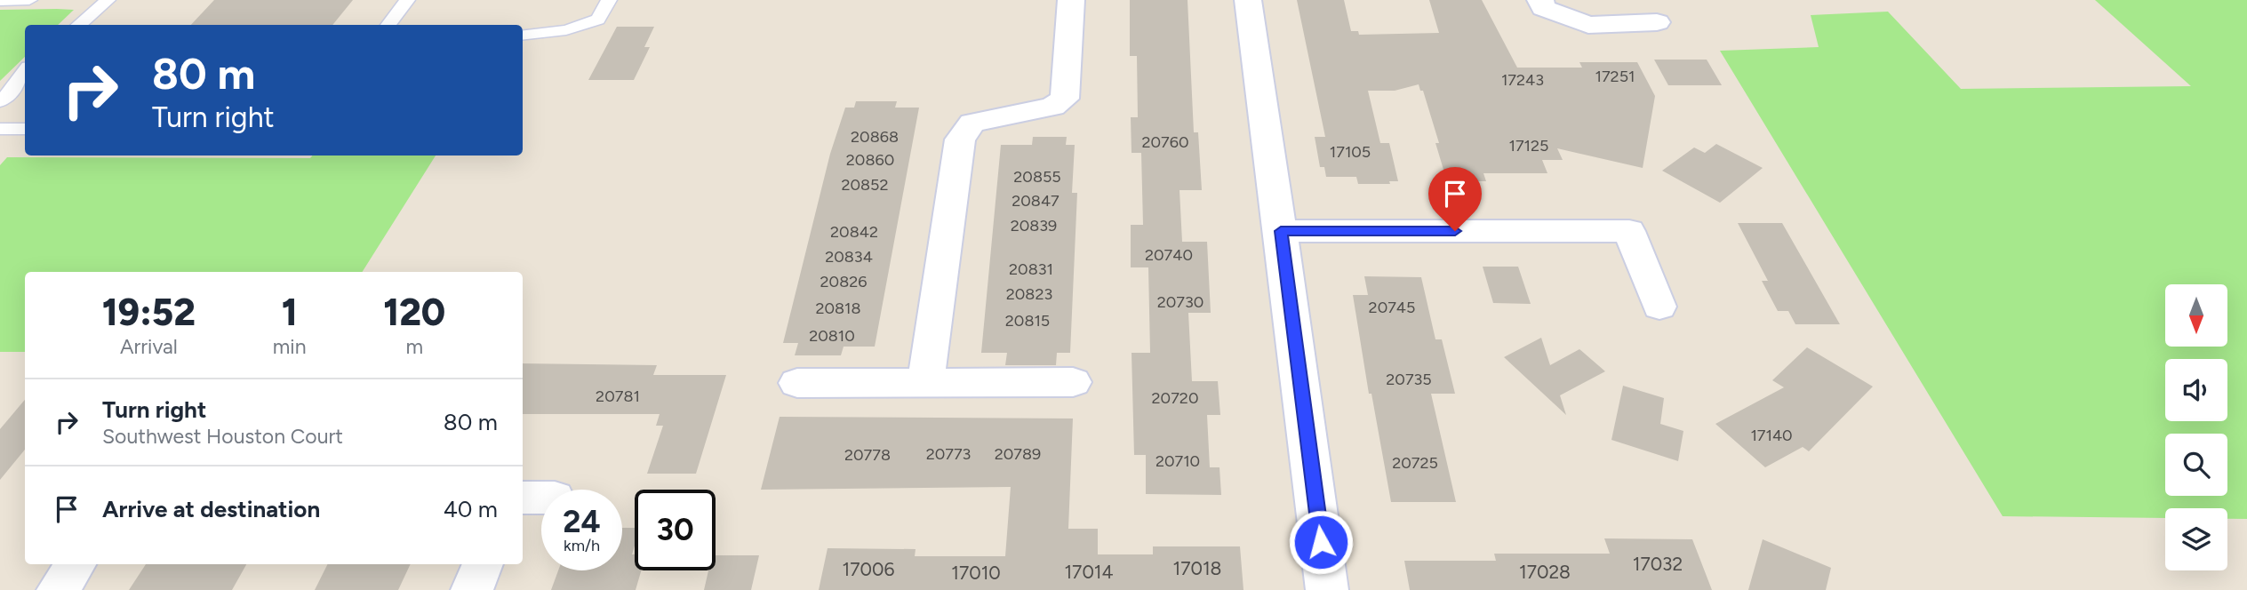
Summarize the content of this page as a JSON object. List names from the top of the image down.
{
  "house_numbers": [
    "17251",
    "17243",
    "20868",
    "20760",
    "17125",
    "17105",
    "20860",
    "20855",
    "20852",
    "20847",
    "20839",
    "20842",
    "20740",
    "20834",
    "20831",
    "20826",
    "20823",
    "20730",
    "20745",
    "20818",
    "20815",
    "20810",
    "20735",
    "20781",
    "20720",
    "17140",
    "20773",
    "20789",
    "20778",
    "20710",
    "20725",
    "17032",
    "17018",
    "17006",
    "17014",
    "17028",
    "17010"
  ],
  "north": "bottom",
  "page": {
    "turn": ["80 m", "Turn right"],
    "eta": [
      "19:52",
      "Arrival",
      "1",
      "min",
      "120",
      "m"
    ],
    "list": [
      {
        "name": "Turn right",
        "note": "Southwest Houston Court",
        "value": "80 m"
      },
      {
        "name": "Arrive at destination",
        "value": "40 m"
      }
    ],
    "speed": "24 km/h",
    "limit": "30"
  }
}
